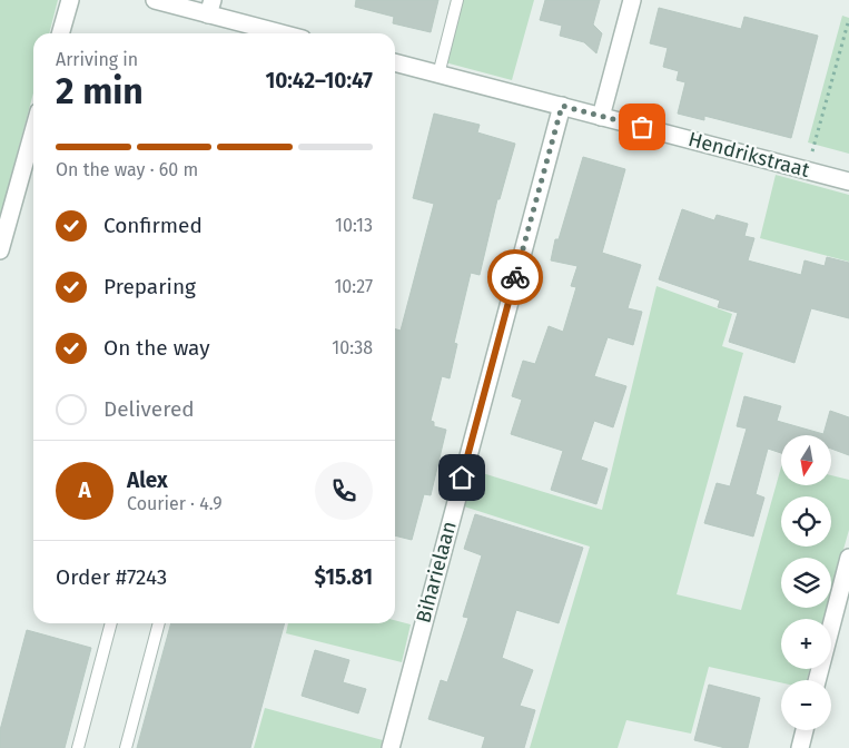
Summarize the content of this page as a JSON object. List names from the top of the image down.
{
  "streets": {
    "street": ["Hendrikstraat", "Biharielaan"]
  },
  "crossings": [
    ["Hendrikstraat", "Biharielaan"]
  ],
  "north": "bottom",
  "page": {
    "heading": ["2 min", "Arriving in", "10:42–10:47"],
    "panel": [
      "Alex",
      "Courier · 4.9",
      "Order #7243",
      "$15.81"
    ],
    "bar": "On the way · 60 m",
    "list": [
      ["Confirmed", "10:13"],
      ["Preparing", "10:27"],
      ["On the way", "10:38"],
      "Delivered"
    ],
    "map_buttons": ["+", "−"],
    "round": "A"
  }
}
